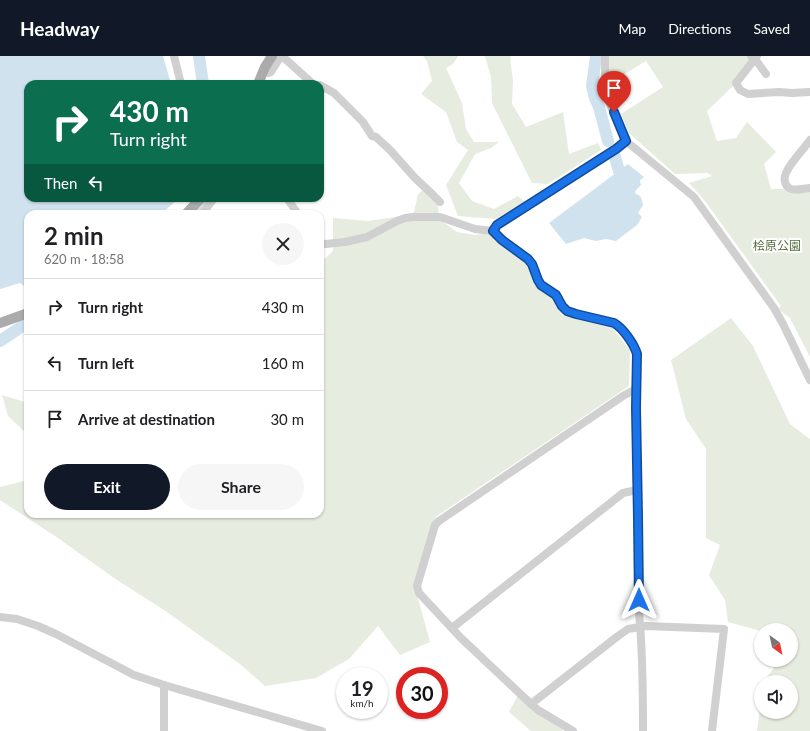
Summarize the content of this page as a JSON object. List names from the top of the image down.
{
  "parks": ["桧原公園"],
  "north": "bottom right",
  "page": {
    "header": "Headway",
    "nav": ["Map", "Directions", "Saved"],
    "turn": ["430 m", "Turn right"],
    "then": "Then",
    "heading": ["2 min", "620 m · 18:58"],
    "list": [
      {
        "name": "Turn right",
        "value": "430 m"
      },
      {
        "name": "Turn left",
        "value": "160 m"
      },
      {
        "name": "Arrive at destination",
        "value": "30 m"
      }
    ],
    "buttons": ["Exit", "Share"],
    "speed": "19 km/h",
    "limit": "30"
  }
}
